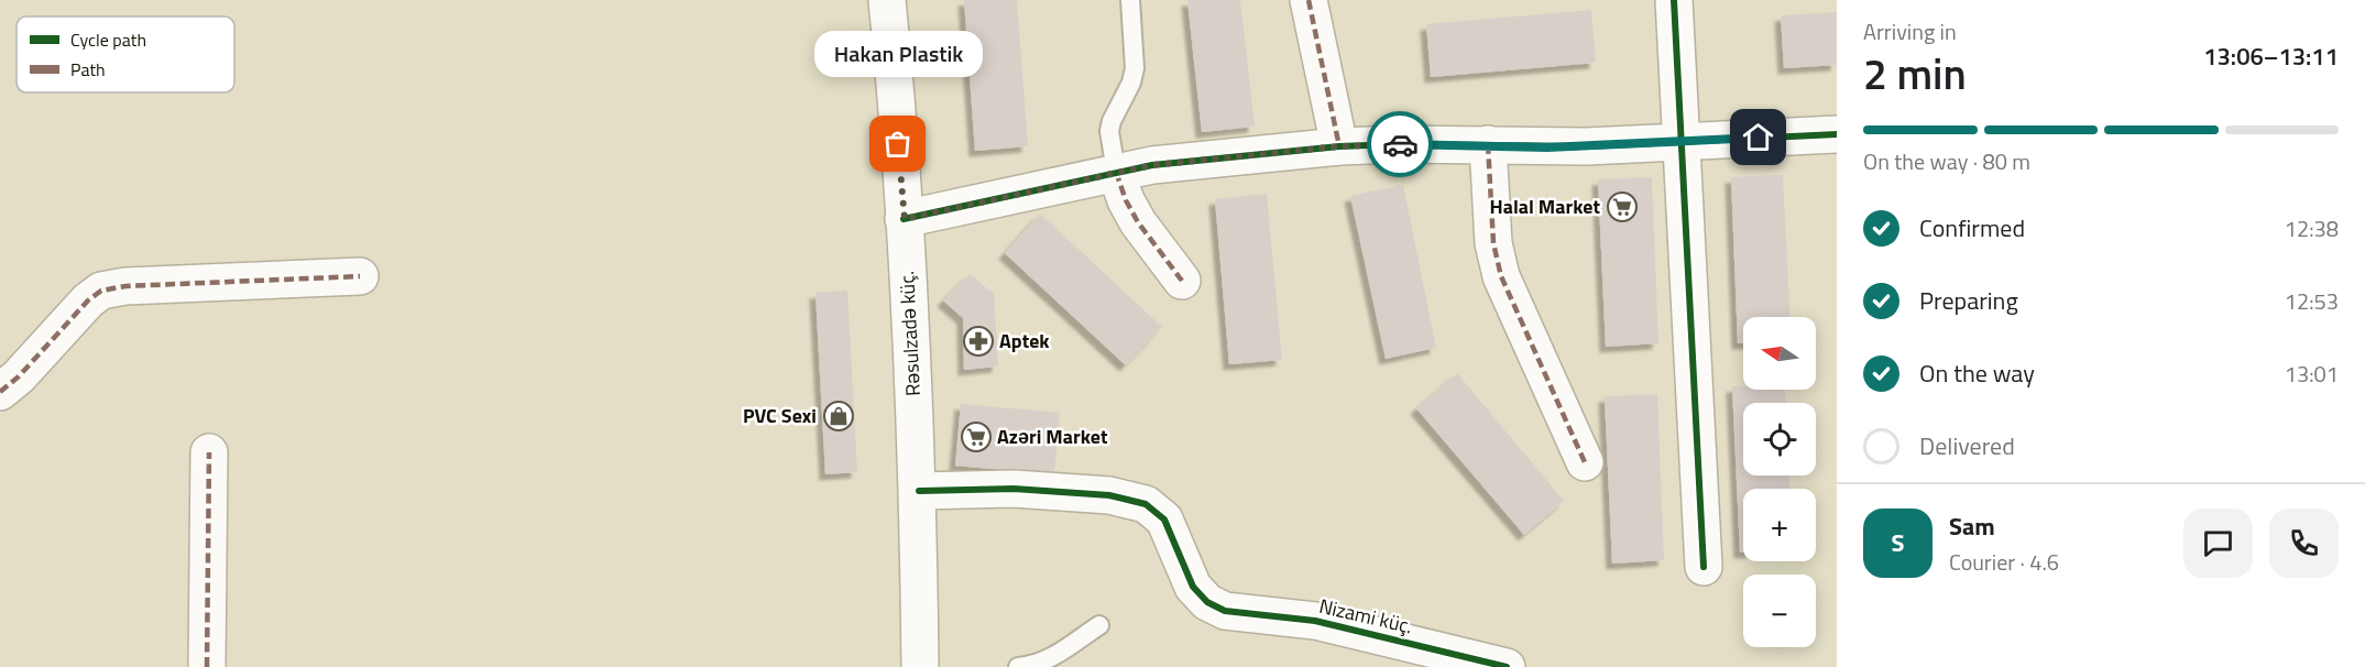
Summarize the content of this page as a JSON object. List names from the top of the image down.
{
  "streets": {
    "street": ["Rəsulzadə küç.", "Nizami küç."]
  },
  "crossings": [
    ["Rəsulzadə küç.", "Nizami küç."]
  ],
  "places": {
    "other": ["Hakan Plastik"],
    "supermarket": ["Halal Market", "Azəri Market"],
    "pharmacy": ["Aptek"],
    "shop": ["PVC Sexi"]
  },
  "legend": ["Cycle path", "Path"],
  "north": "left",
  "page": {
    "heading": ["2 min", "Arriving in", "13:06–13:11"],
    "panel": ["Sam", "Courier · 4.6"],
    "bubble": "Hakan Plastik",
    "bar": "On the way · 80 m",
    "list": [
      ["Confirmed", "12:38"],
      ["Preparing", "12:53"],
      ["On the way", "13:01"],
      "Delivered"
    ],
    "map_buttons": ["+", "−"],
    "round": "S"
  }
}
